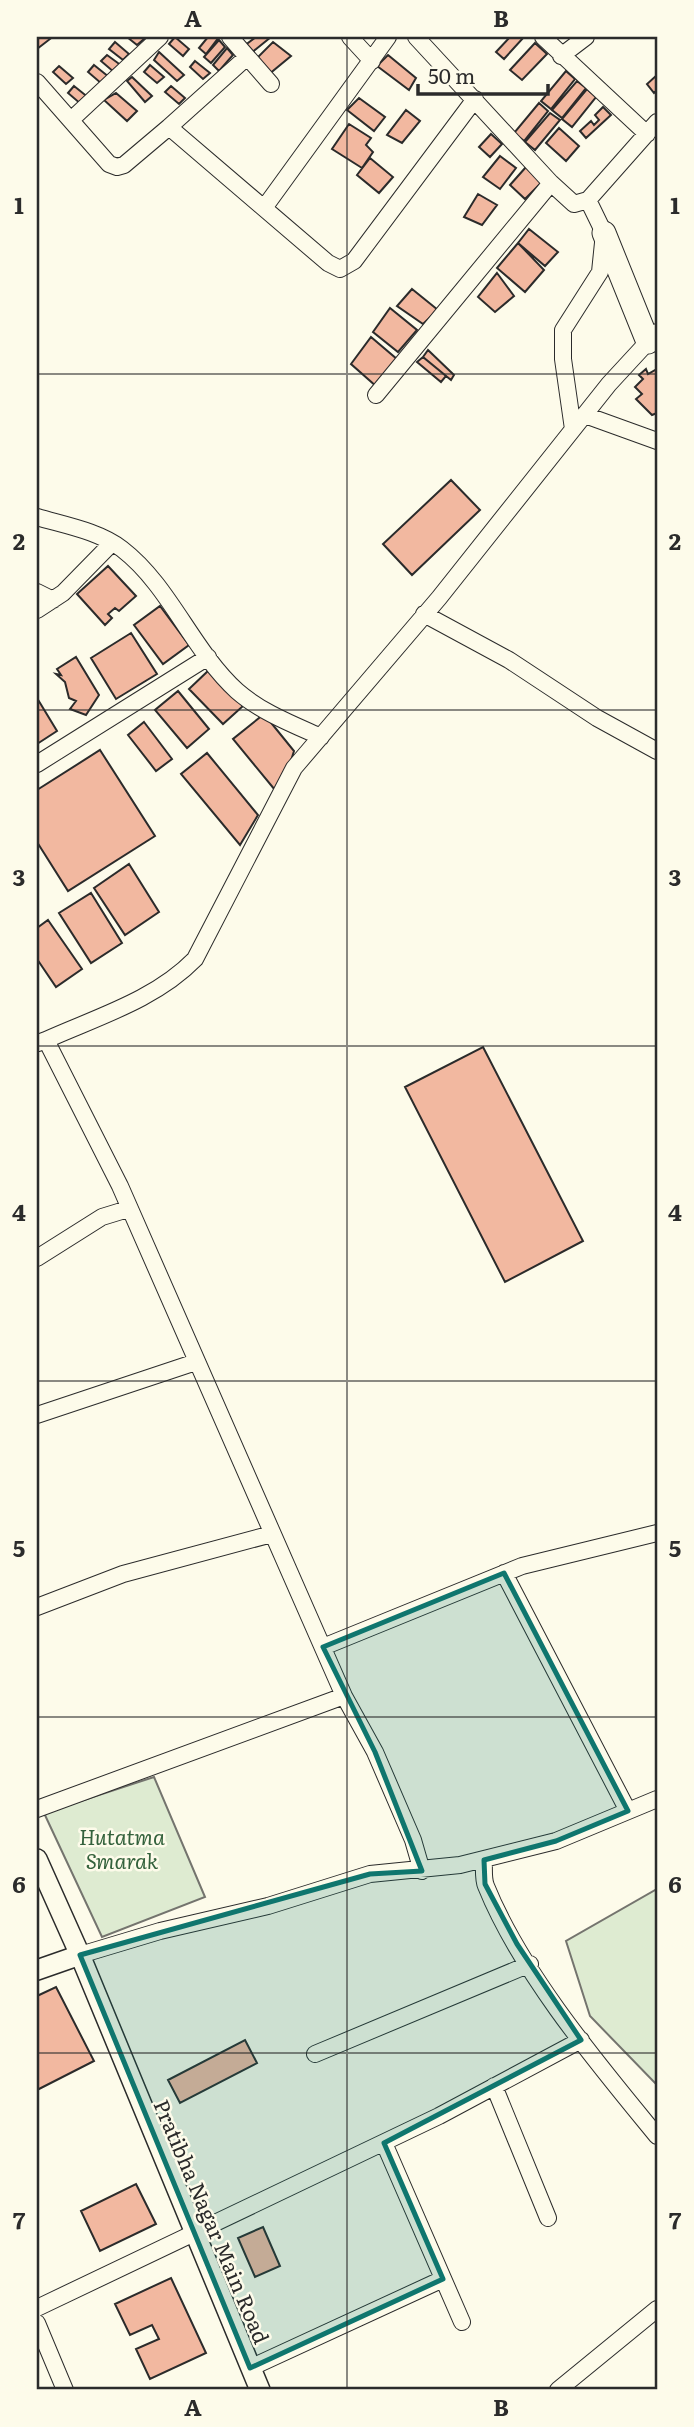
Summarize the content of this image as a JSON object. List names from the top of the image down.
{
  "streets": {
    "street": ["Pratibha Nagar Main Road"]
  },
  "parks": ["Hutatma Smarak"],
  "scale_bar": "50 m",
  "grid": {
    "columns": ["A", "B"],
    "rows": [
      "1",
      "2",
      "3",
      "4",
      "5",
      "6",
      "7"
    ]
  }
}
